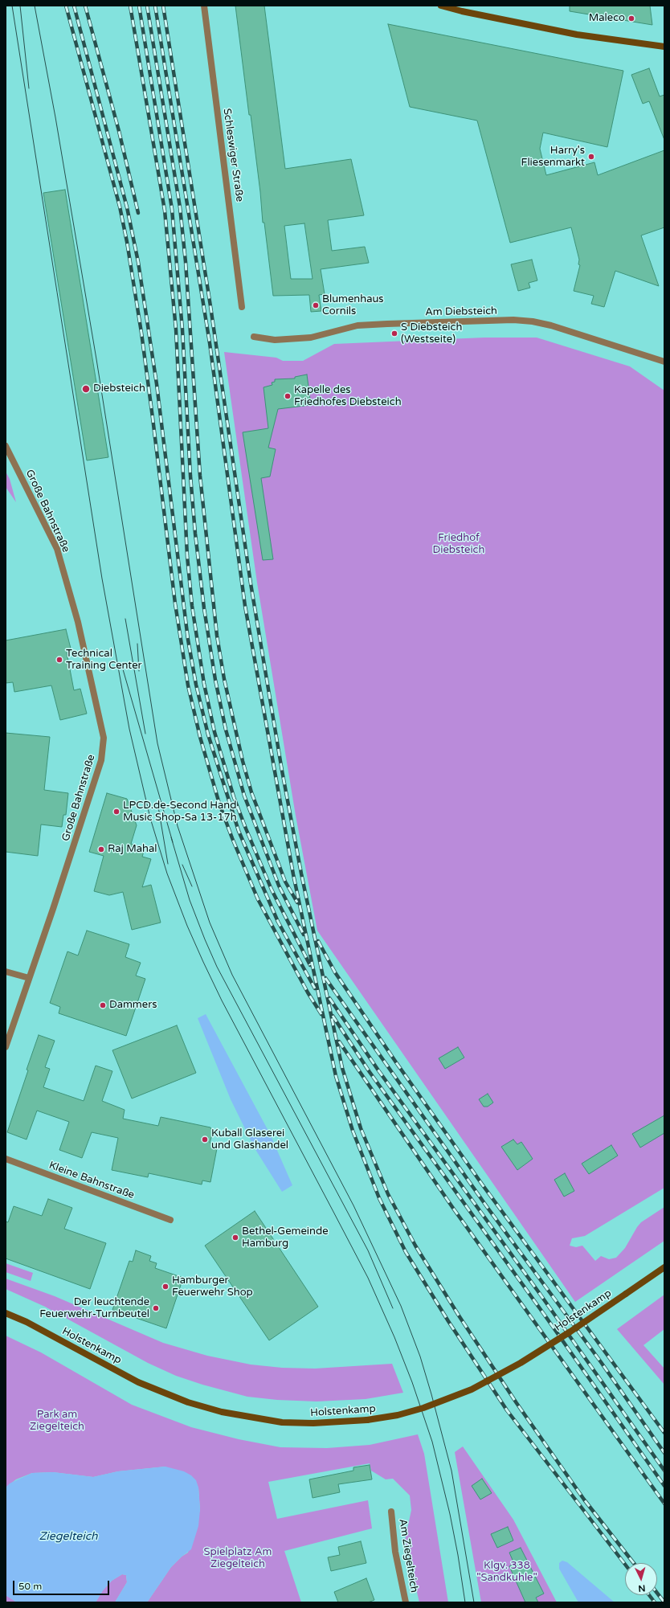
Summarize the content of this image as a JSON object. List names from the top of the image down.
{
  "streets": {
    "main road": ["Holstenkamp"],
    "street": [
      "Schleswiger Straße",
      "Am Diebsteich",
      "Große Bahnstraße",
      "Kleine Bahnstraße",
      "Am Ziegelteich"
    ]
  },
  "water": ["Ziegelteich"],
  "parks": [
    "Friedhof Diebsteich",
    "Park am Ziegelteich",
    "Spielplatz Am Ziegelteich",
    "Klgv. 338 \"Sandkuhle\""
  ],
  "places": [
    "Maleco",
    "Harry's Fliesenmarkt",
    "Blumenhaus Cornils",
    "S Diebsteich (Westseite)",
    "Diebsteich",
    "Kapelle des Friedhofes Diebsteich",
    "Technical Training Center",
    "LPCD.de-Second Hand Music Shop-Sa 13-17h",
    "Raj Mahal",
    "Dammers",
    "Kuball Glaserei und Glashandel",
    "Bethel-Gemeinde Hamburg",
    "Hamburger Feuerwehr Shop",
    "Der leuchtende Feuerwehr-Turnbeutel"
  ],
  "scale_bar": "50 m",
  "north": "bottom"
}
